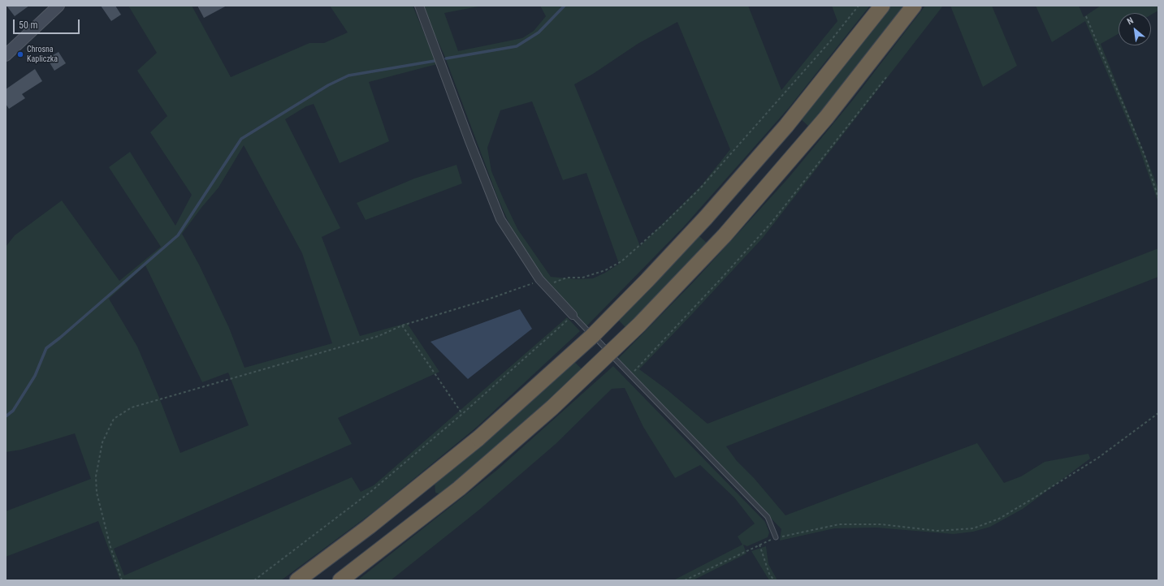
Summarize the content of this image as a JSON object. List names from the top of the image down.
{
  "places": ["Chrosna Kapliczka"],
  "scale_bar": "50 m",
  "north": "top left"
}
